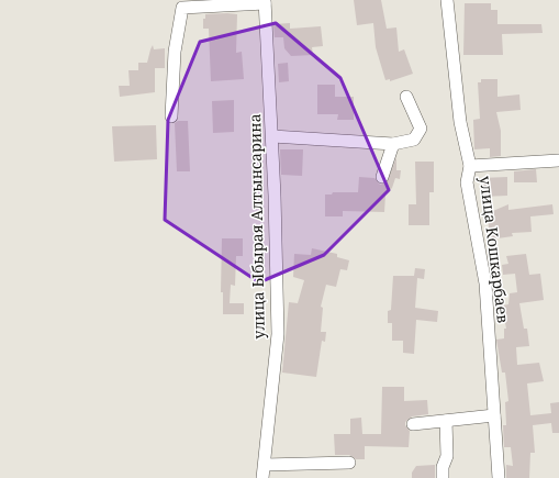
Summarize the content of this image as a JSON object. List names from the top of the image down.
{
  "streets": {
    "street": ["улица Ыбырая Алтынсарина", "улица Кошкарбаев"]
  }
}
